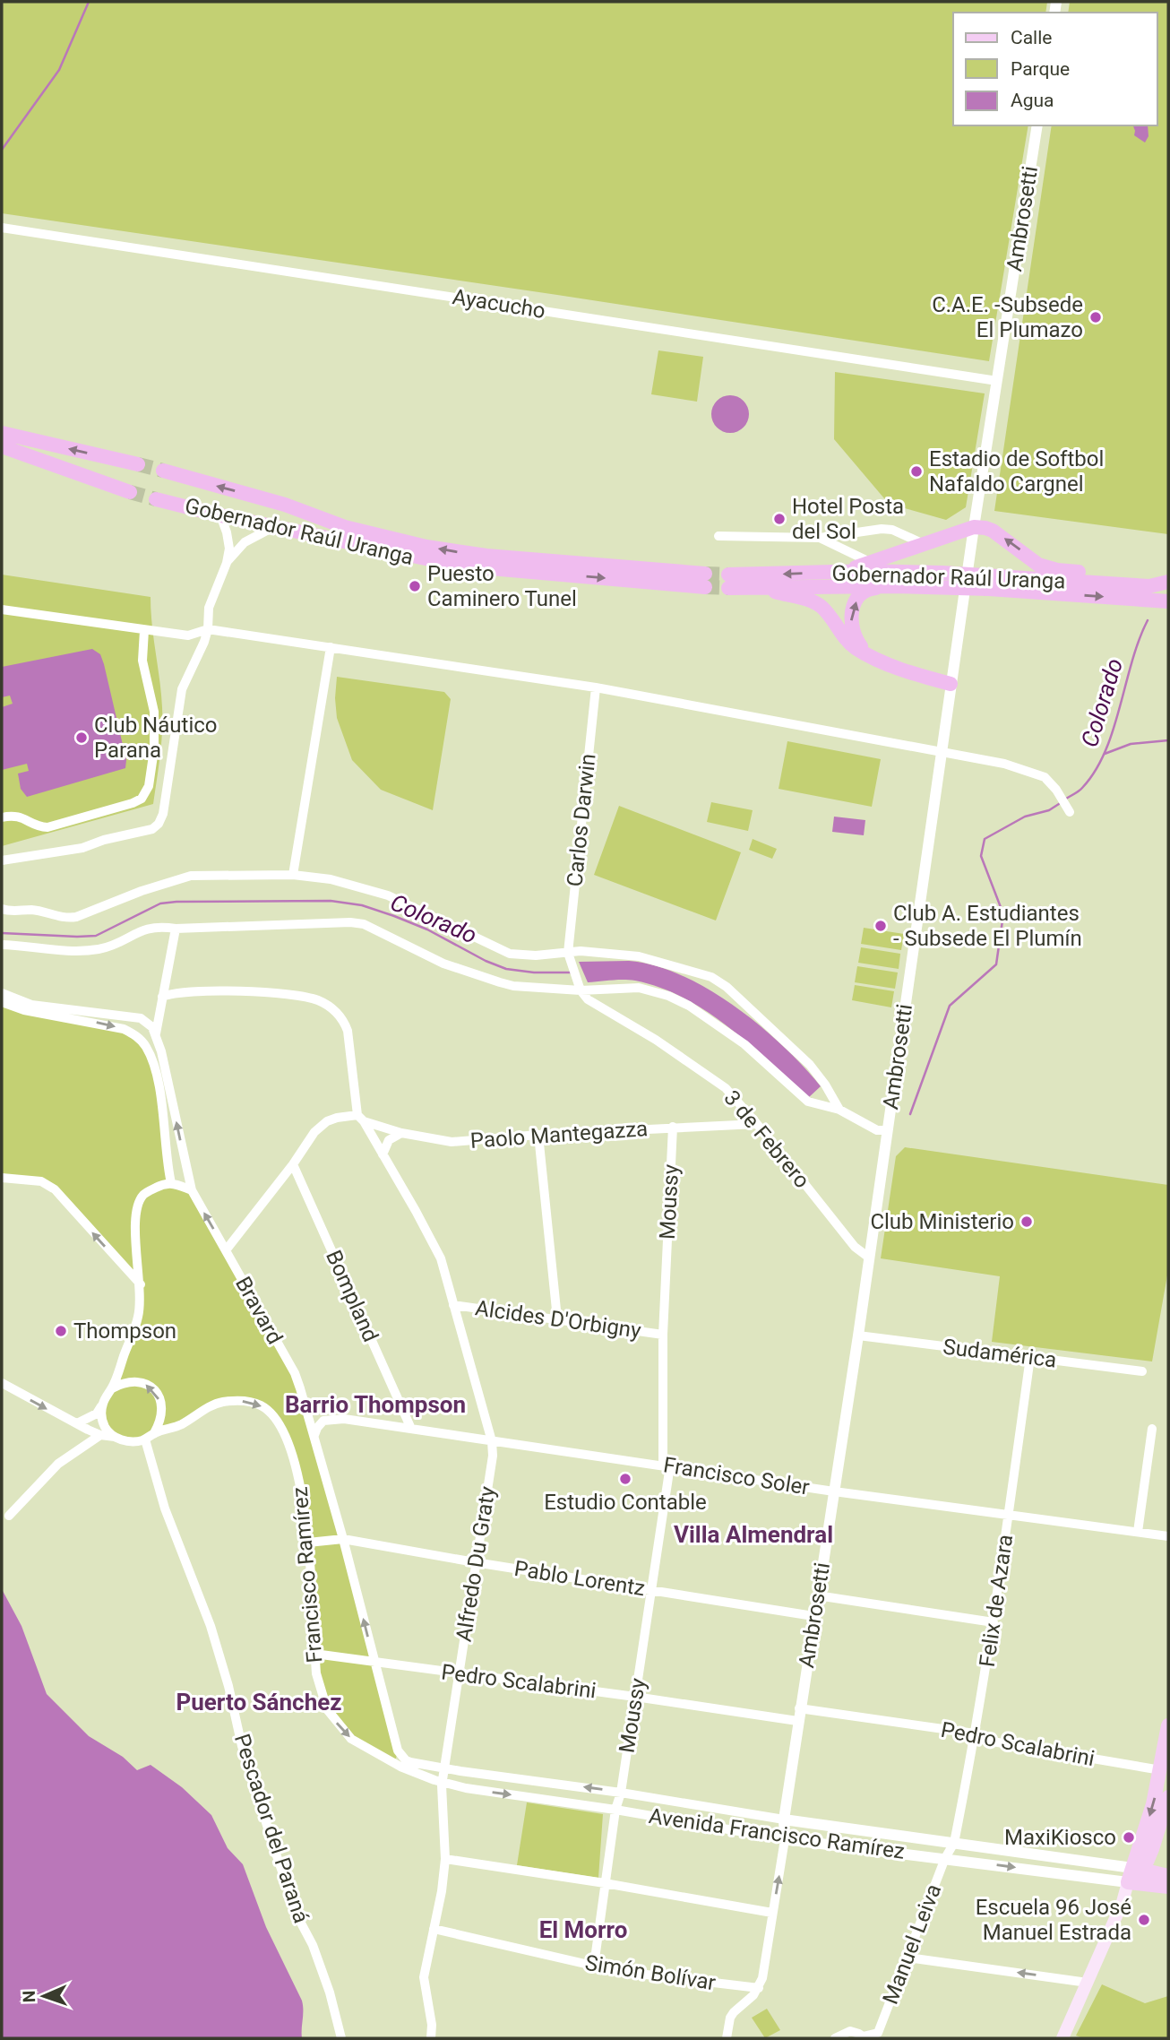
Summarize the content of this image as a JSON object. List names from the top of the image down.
{
  "streets": {
    "highway": ["Gobernador Raúl Uranga"],
    "main road": ["Avenida Francisco Ramírez"],
    "street": [
      "Ambrosetti",
      "Ayacucho",
      "Carlos Darwin",
      "Paolo Mantegazza",
      "3 de Febrero",
      "Moussy",
      "Bompland",
      "Bravard",
      "Alcides D'Orbigny",
      "Sudamérica",
      "Francisco Soler",
      "Alfredo Du Graty",
      "Francisco Ramírez",
      "Pablo Lorentz",
      "Felix de Azara",
      "Pedro Scalabrini",
      "Pescador del Paraná",
      "Manuel Leiva",
      "Simón Bolívar"
    ]
  },
  "crossings": [
    ["Ambrosetti", "Ayacucho"],
    ["Ambrosetti", "3 de Febrero"],
    ["Ambrosetti", "Sudamérica"],
    ["Ambrosetti", "Francisco Soler"],
    ["Ambrosetti", "Pablo Lorentz"],
    ["Ambrosetti", "Pedro Scalabrini"],
    ["Ambrosetti", "Avenida Francisco Ramírez"],
    ["Ambrosetti", "Simón Bolívar"],
    ["Paolo Mantegazza", "3 de Febrero"],
    ["Paolo Mantegazza", "Moussy"],
    ["Paolo Mantegazza", "Bompland"],
    ["Paolo Mantegazza", "Bravard"],
    ["Paolo Mantegazza", "Alfredo Du Graty"],
    ["Moussy", "Alcides D'Orbigny"],
    ["Moussy", "Francisco Soler"],
    ["Moussy", "Pablo Lorentz"],
    ["Moussy", "Pedro Scalabrini"],
    ["Moussy", "Avenida Francisco Ramírez"],
    ["Moussy", "Simón Bolívar"],
    ["Bompland", "Francisco Soler"],
    ["Bravard", "Francisco Soler"],
    ["Bravard", "Pablo Lorentz"],
    ["Bravard", "Pedro Scalabrini"],
    ["Bravard", "Avenida Francisco Ramírez"],
    ["Alcides D'Orbigny", "Alfredo Du Graty"],
    ["Sudamérica", "Felix de Azara"],
    ["Francisco Soler", "Alfredo Du Graty"],
    ["Francisco Soler", "Felix de Azara"],
    ["Alfredo Du Graty", "Pablo Lorentz"],
    ["Alfredo Du Graty", "Pedro Scalabrini"],
    ["Alfredo Du Graty", "Avenida Francisco Ramírez"],
    ["Alfredo Du Graty", "Simón Bolívar"],
    ["Francisco Ramírez", "Pablo Lorentz"],
    ["Francisco Ramírez", "Pedro Scalabrini"],
    ["Francisco Ramírez", "Pescador del Paraná"],
    ["Francisco Ramírez", "Avenida Francisco Ramírez"],
    ["Felix de Azara", "Pedro Scalabrini"],
    ["Felix de Azara", "Avenida Francisco Ramírez"],
    ["Felix de Azara", "Manuel Leiva"],
    ["Avenida Francisco Ramírez", "Manuel Leiva"]
  ],
  "one_way": ["Bravard"],
  "districts": [
    "Barrio Thompson",
    "Villa Almendral",
    "Puerto Sánchez",
    "El Morro"
  ],
  "water": ["Colorado"],
  "places": [
    "C.A.E. -Subsede El Plumazo",
    "Estadio de Softbol Nafaldo Cargnel",
    "Hotel Posta del Sol",
    "Puesto Caminero Tunel",
    "Club Náutico Parana",
    "Club A. Estudiantes - Subsede El Plumín",
    "Club Ministerio",
    "Thompson",
    "Estudio Contable",
    "MaxiKiosco",
    "Escuela 96 José Manuel Estrada"
  ],
  "legend": ["Calle", "Parque", "Agua"],
  "north": "left"
}
